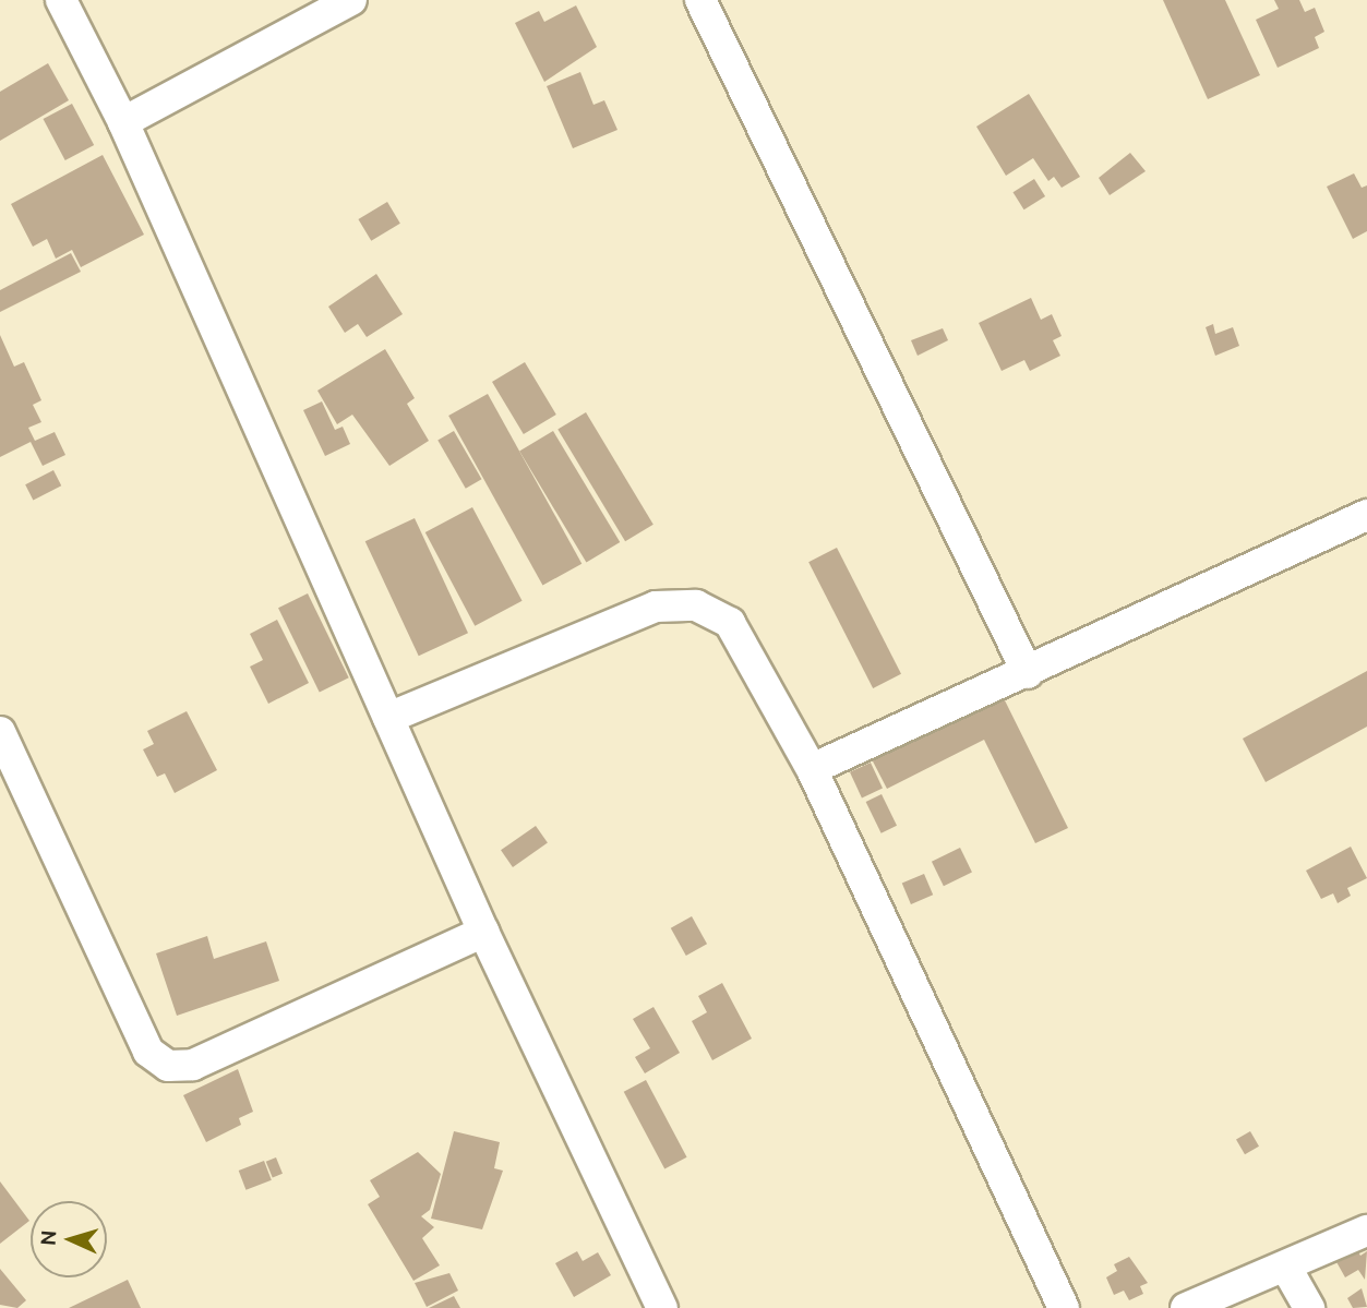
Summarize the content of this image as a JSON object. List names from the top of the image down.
{
  "north": "left"
}
